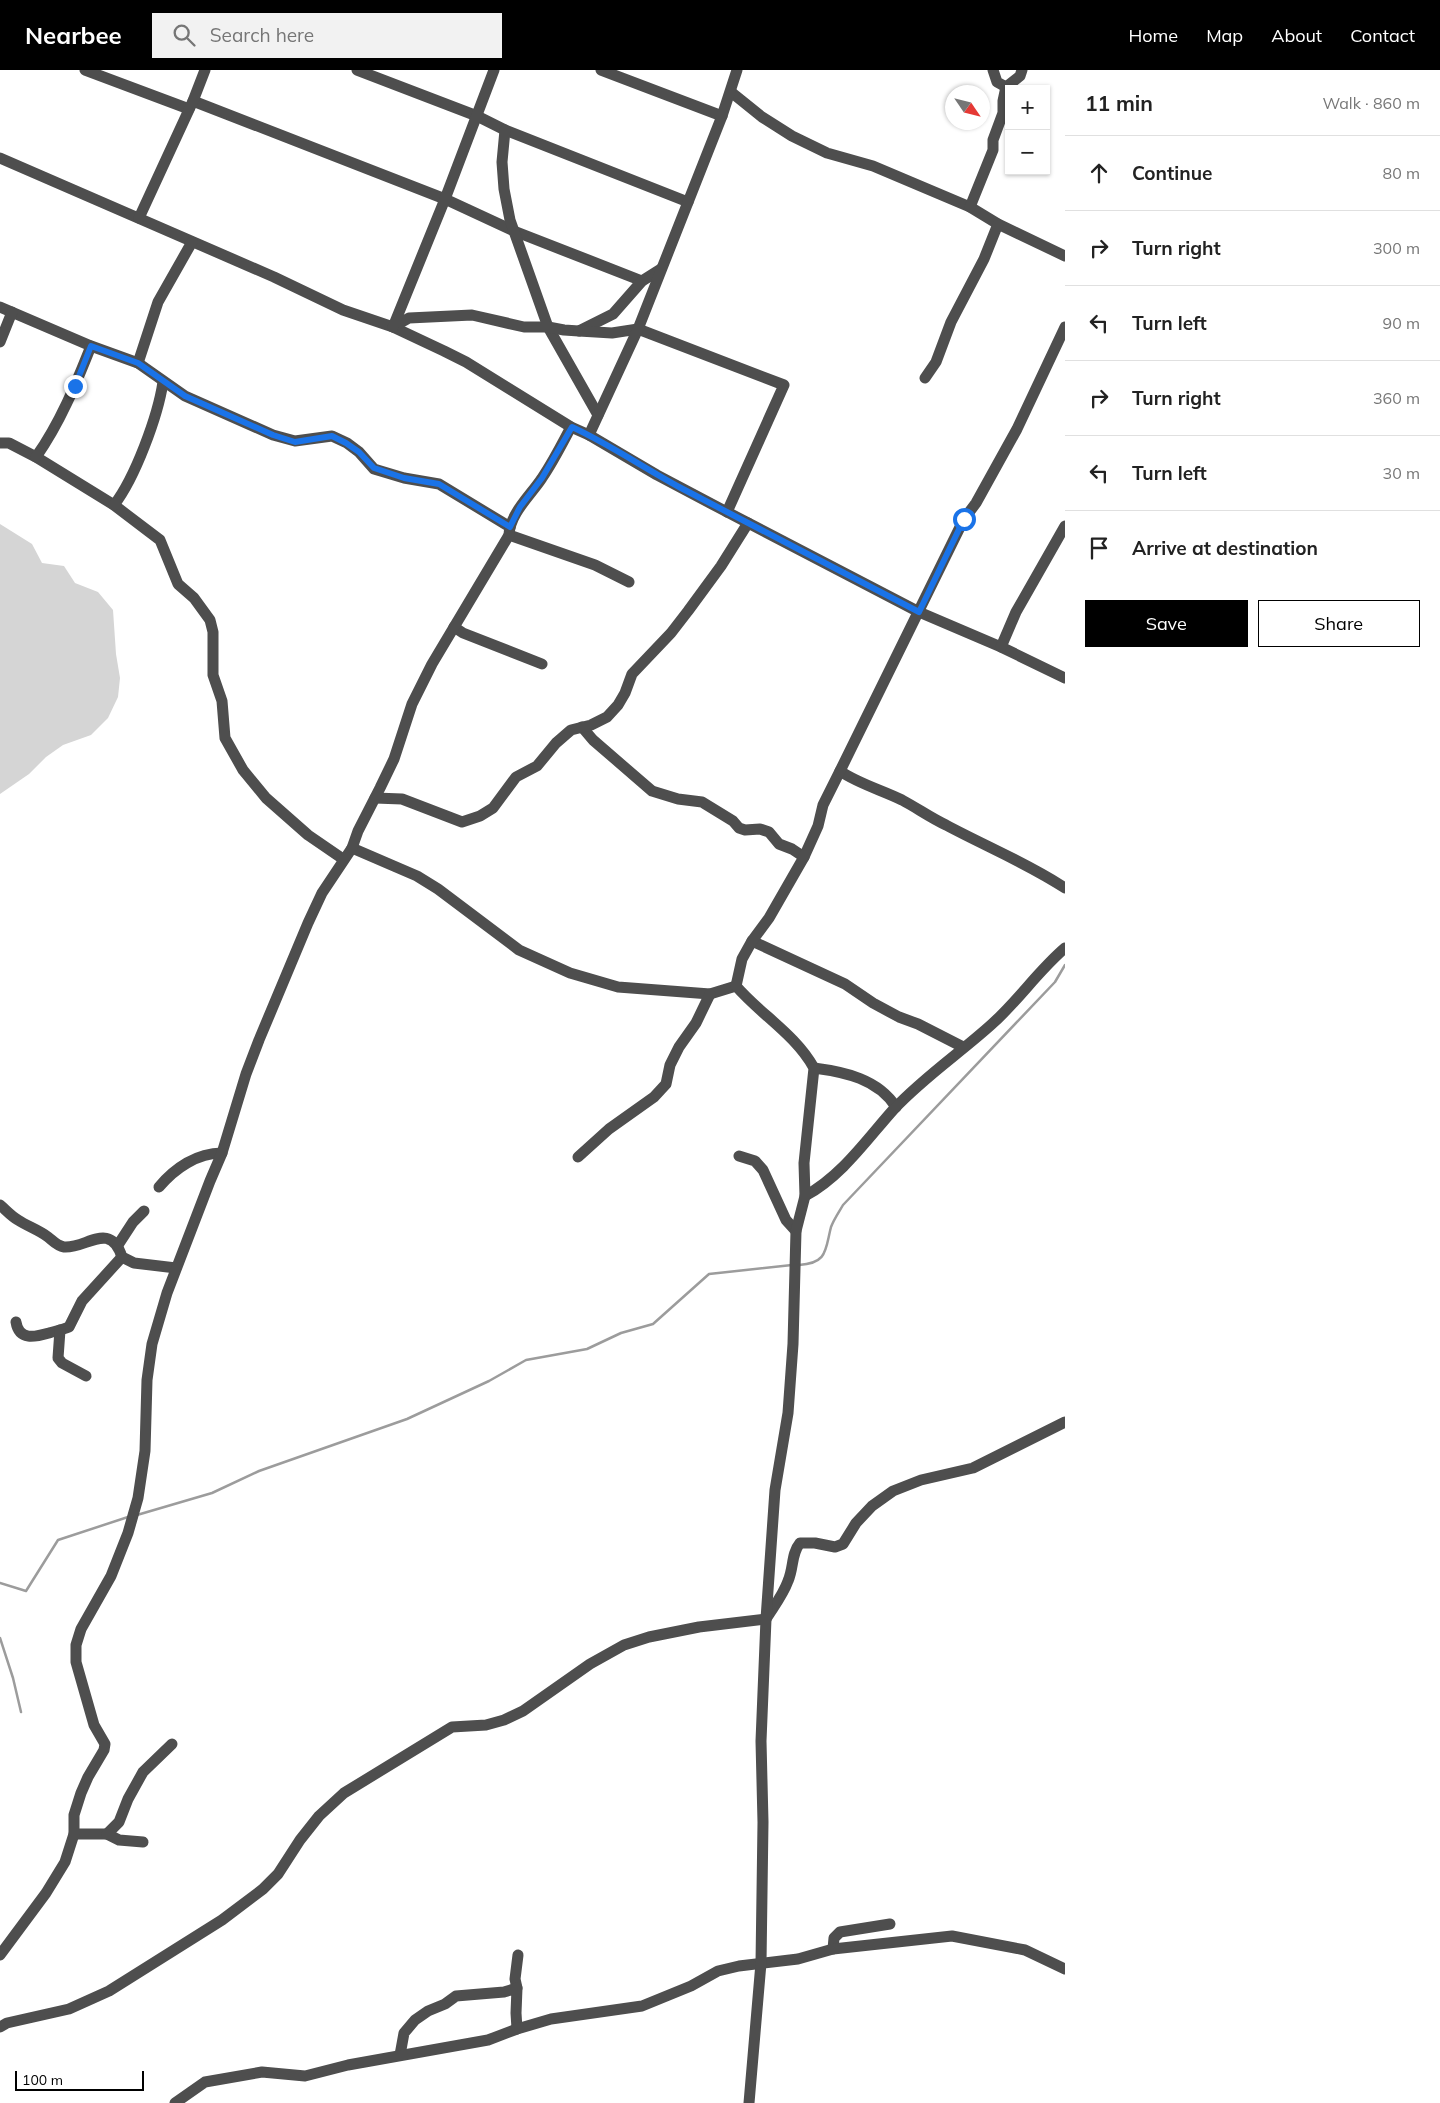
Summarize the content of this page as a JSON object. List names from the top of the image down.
{
  "scale_bar": "100 m",
  "north": "bottom right",
  "page": {
    "header": "Nearbee",
    "search": "Search here",
    "nav": [
      "Home",
      "Map",
      "About",
      "Contact"
    ],
    "heading": ["11 min", "Walk · 860 m"],
    "map_buttons": ["+", "−"],
    "list": [
      ["Continue", "80 m"],
      ["Turn right", "300 m"],
      ["Turn left", "90 m"],
      ["Turn right", "360 m"],
      ["Turn left", "30 m"],
      "Arrive at destination"
    ],
    "buttons": ["Save", "Share"],
    "scale": "100 m"
  }
}
